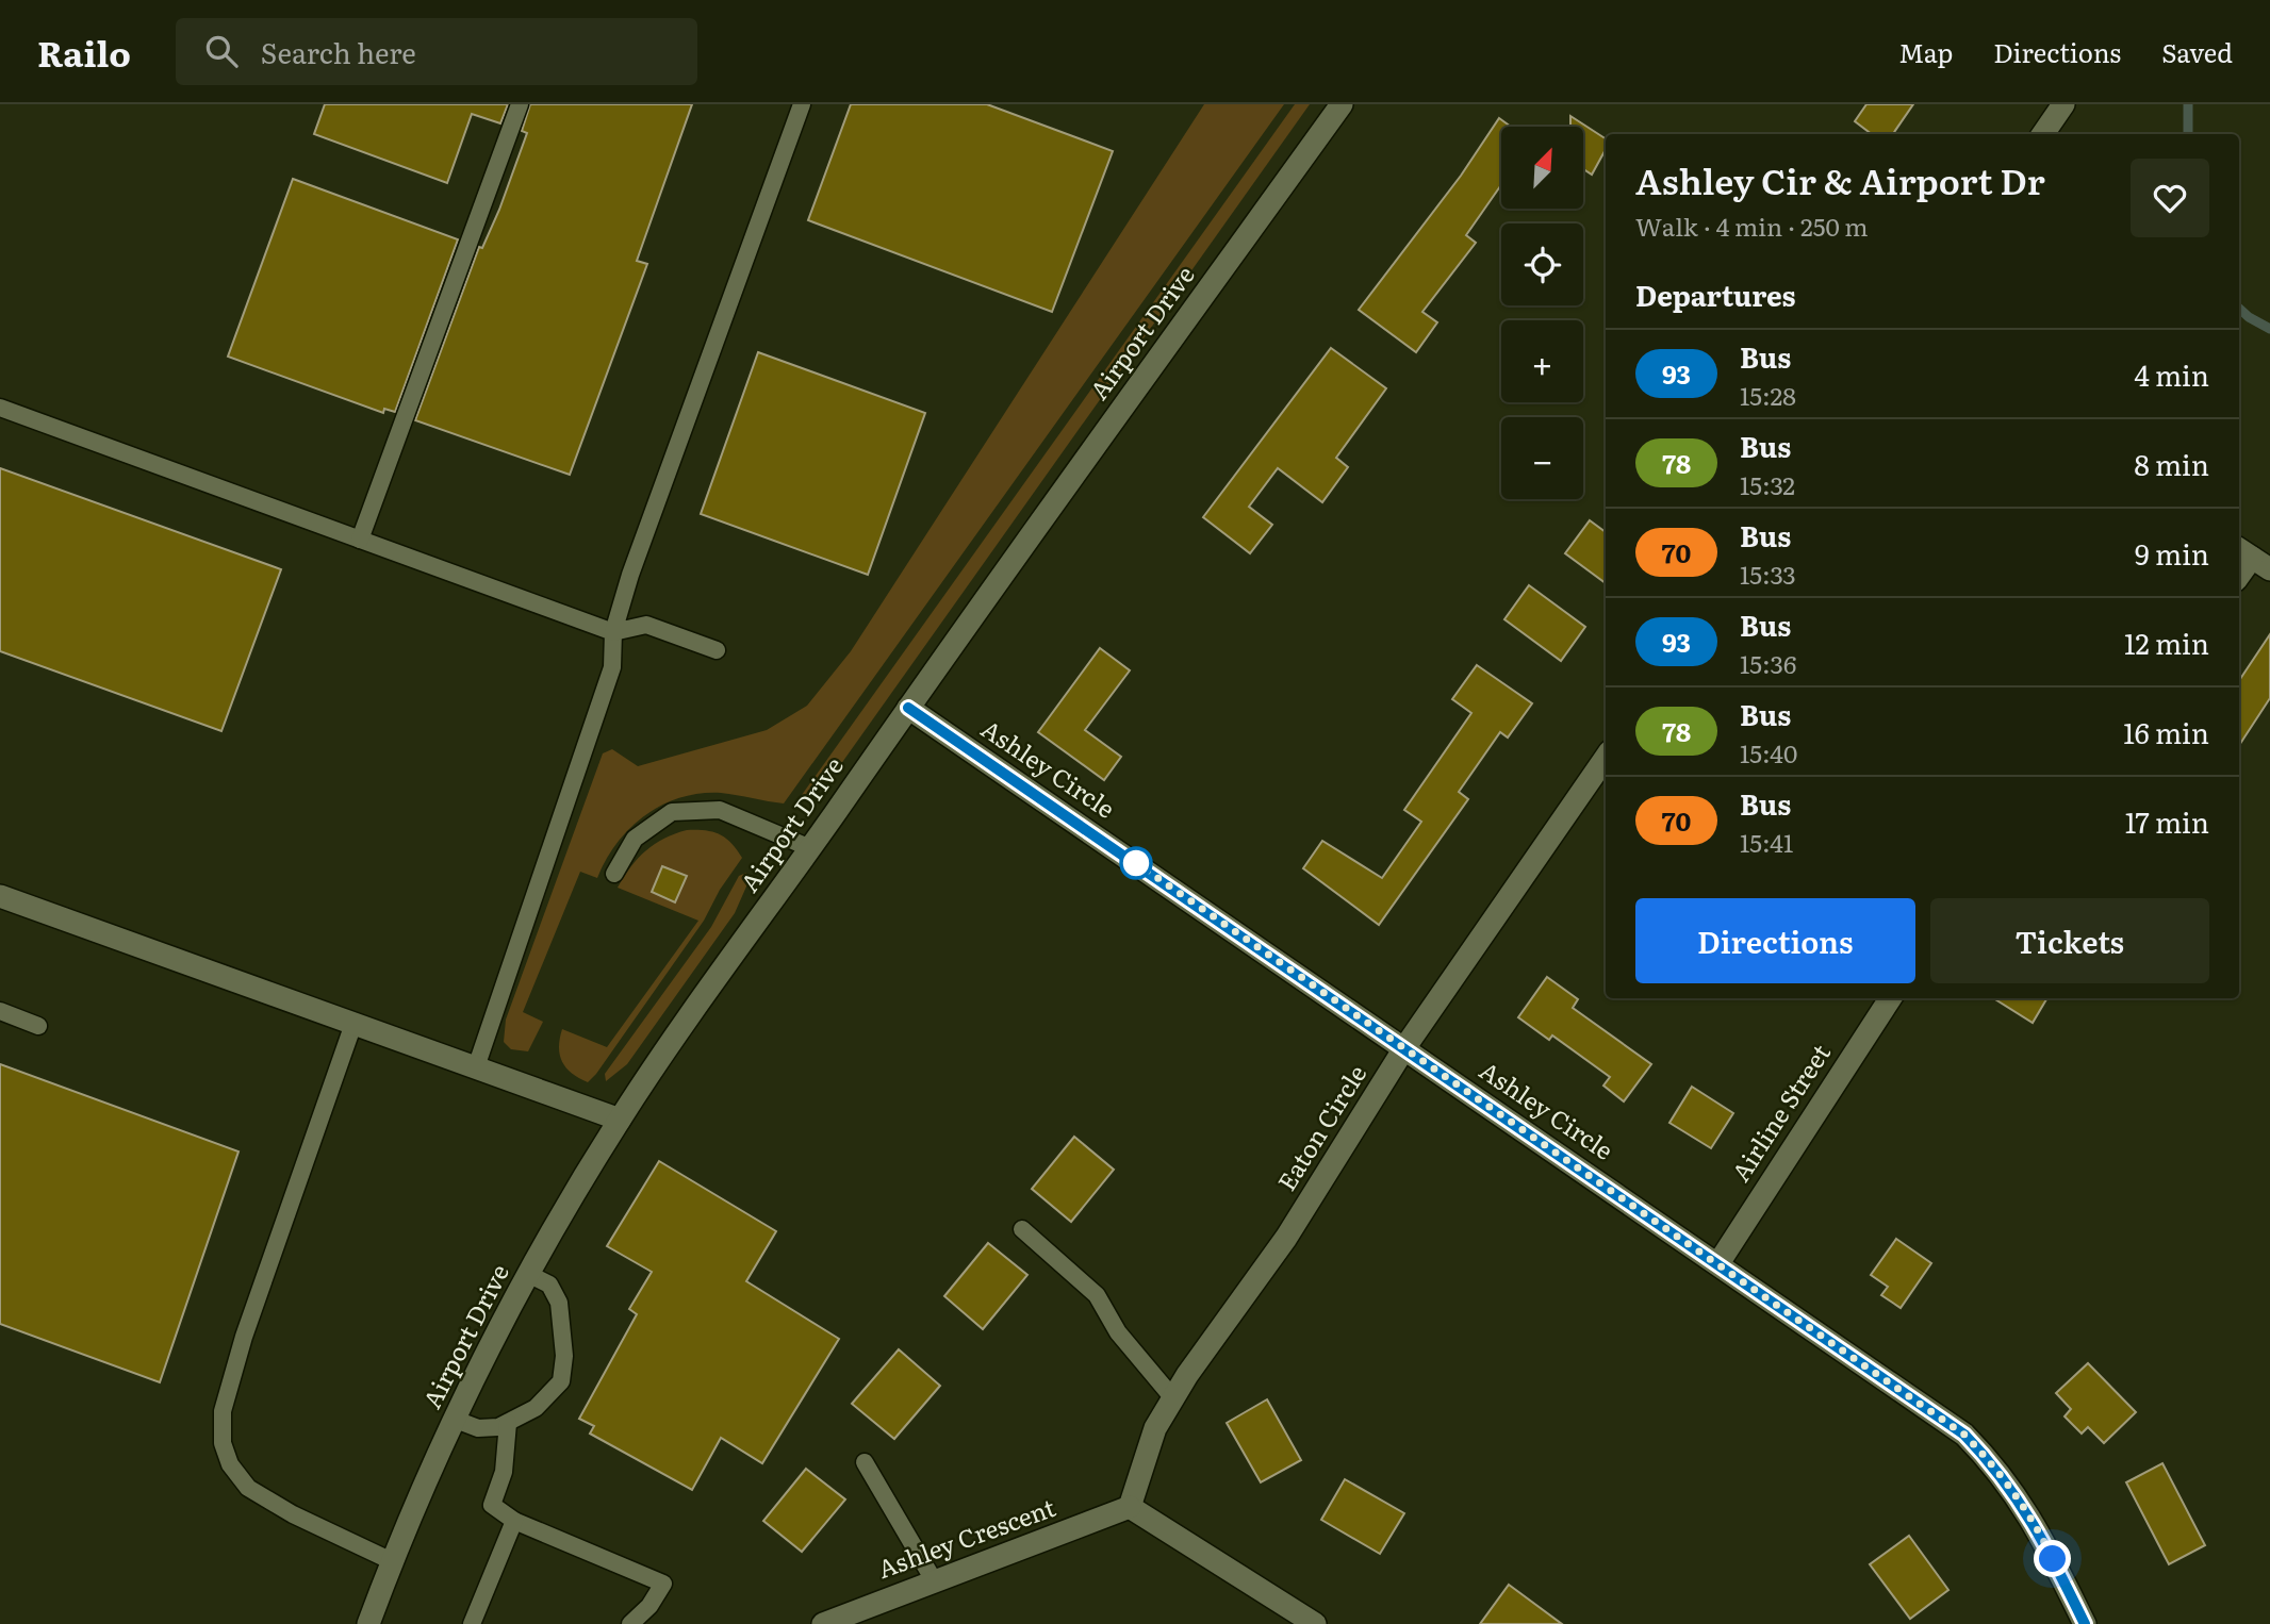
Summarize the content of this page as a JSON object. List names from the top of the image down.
{
  "streets": {
    "street": [
      "Airport Drive",
      "Ashley Circle",
      "Airline Street",
      "Eaton Circle",
      "Ashley Crescent"
    ]
  },
  "crossings": [
    ["Airport Drive", "Ashley Circle"],
    ["Ashley Circle", "Airline Street"],
    ["Ashley Circle", "Eaton Circle"],
    ["Eaton Circle", "Ashley Crescent"]
  ],
  "lines": ["bus line 93"],
  "north": "top right",
  "page": {
    "header": "Railo",
    "search": "Search here",
    "nav": ["Map", "Directions", "Saved"],
    "map_buttons": ["+", "−"],
    "heading": [
      ["Ashley Cir & Airport Dr", "Walk · 4 min · 250 m"],
      "Departures"
    ],
    "list": [
      {
        "mark": "93",
        "name": "Bus",
        "note": "15:28",
        "value": "4 min"
      },
      {
        "mark": "78",
        "name": "Bus",
        "note": "15:32",
        "value": "8 min"
      },
      {
        "mark": "70",
        "name": "Bus",
        "note": "15:33",
        "value": "9 min"
      },
      {
        "mark": "93",
        "name": "Bus",
        "note": "15:36",
        "value": "12 min"
      },
      {
        "mark": "78",
        "name": "Bus",
        "note": "15:40",
        "value": "16 min"
      },
      {
        "mark": "70",
        "name": "Bus",
        "note": "15:41",
        "value": "17 min"
      }
    ],
    "buttons": ["Directions", "Tickets"]
  }
}
